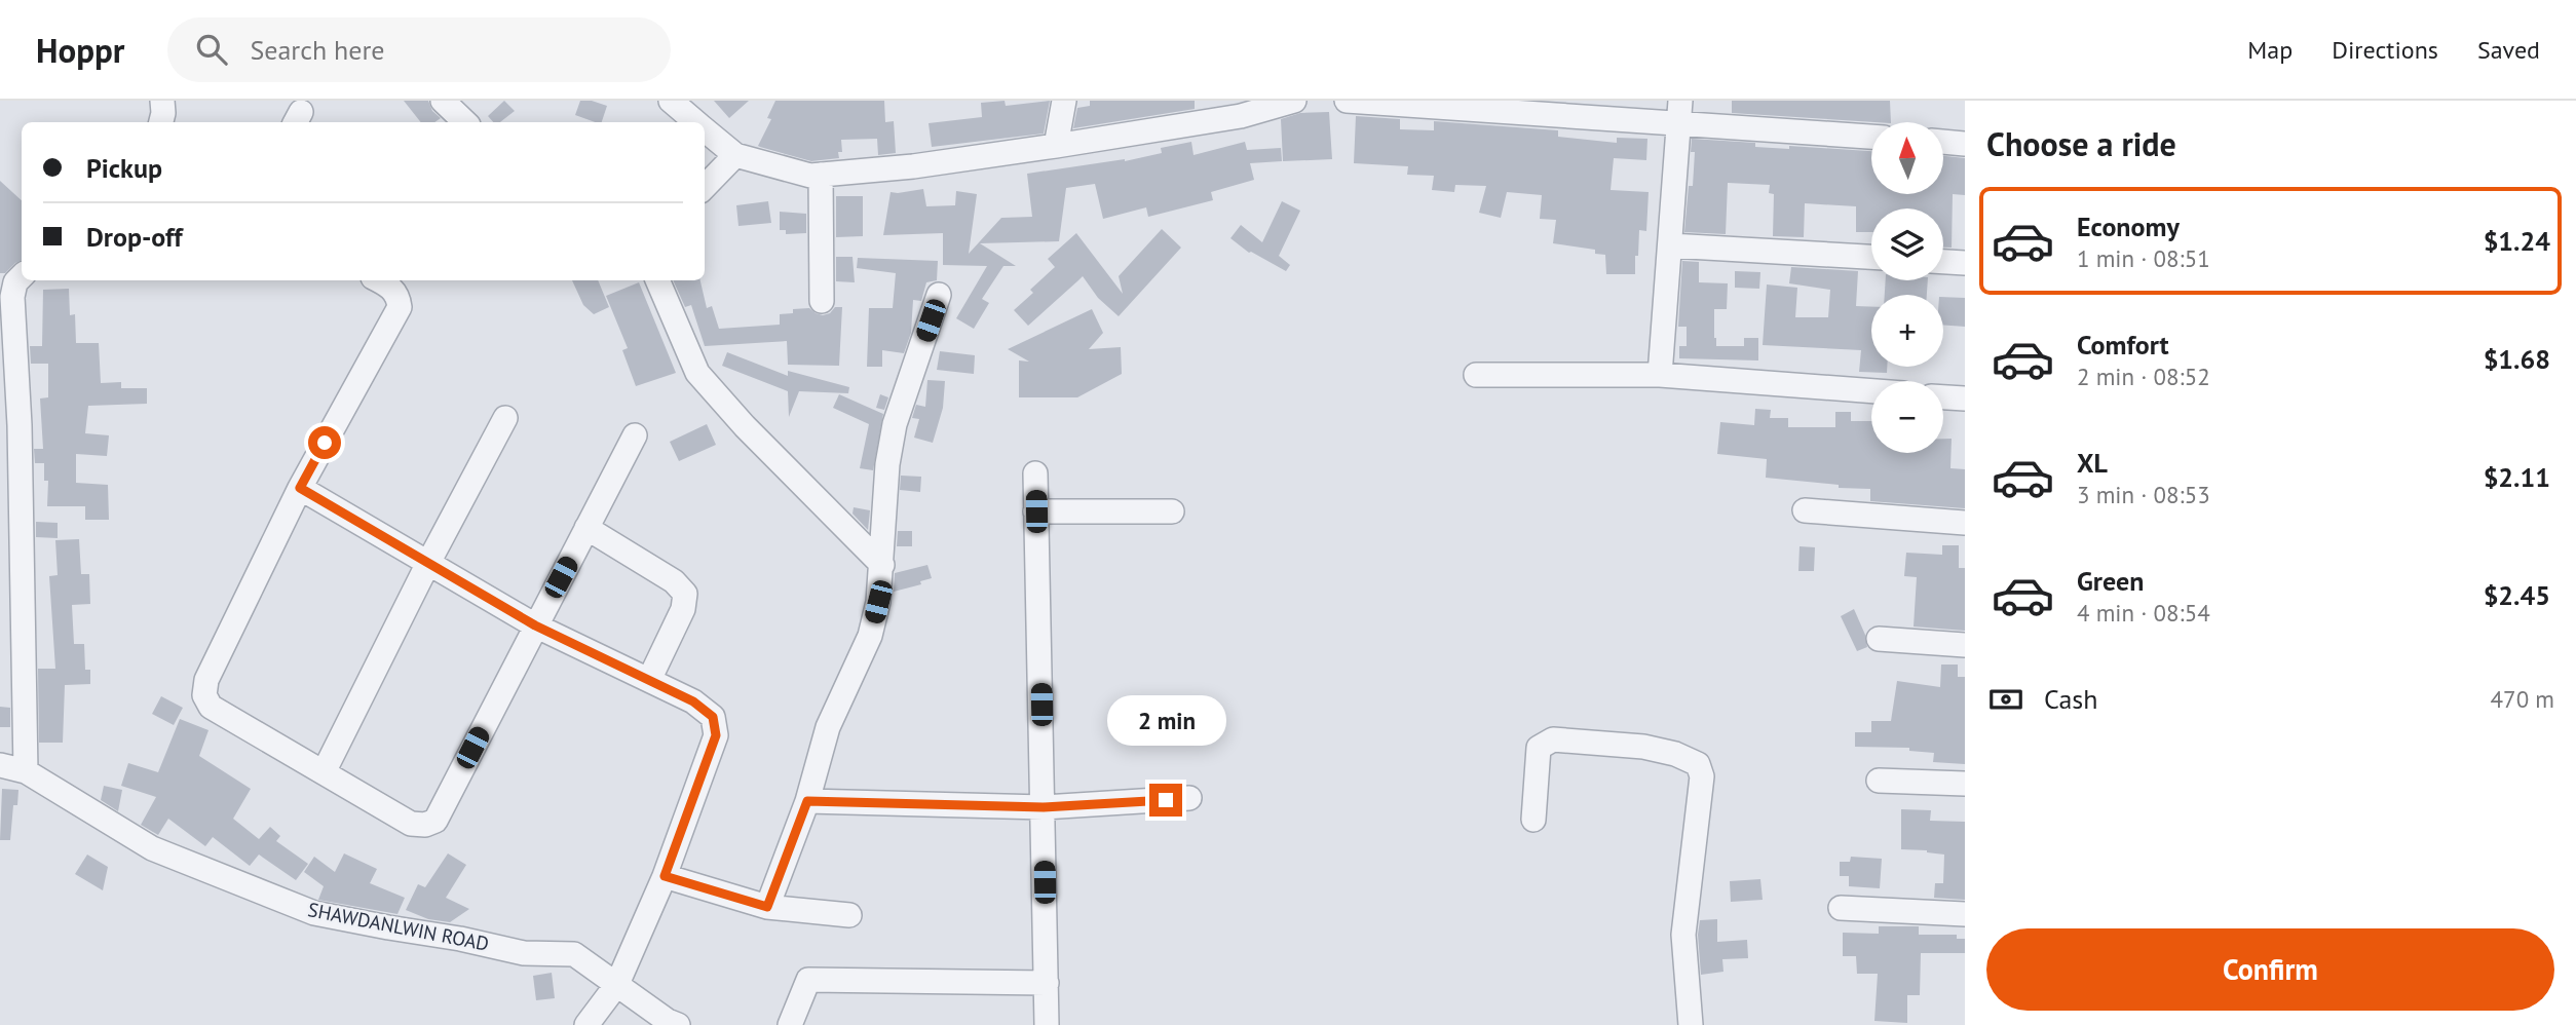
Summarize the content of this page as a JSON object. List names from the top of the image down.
{
  "streets": {
    "street": ["SHAWDANLWIN ROAD"]
  },
  "north": "top",
  "page": {
    "header": "Hoppr",
    "search": "Search here",
    "nav": ["Map", "Directions", "Saved"],
    "heading": "Choose a ride",
    "map_buttons": ["+", "−"],
    "banner": ["Pickup", "Drop-off"],
    "list": [
      {
        "name": "Economy",
        "note": "1 min · 08:51",
        "value": "$1.24"
      },
      {
        "name": "Comfort",
        "note": "2 min · 08:52",
        "value": "$1.68"
      },
      {
        "name": "XL",
        "note": "3 min · 08:53",
        "value": "$2.11"
      },
      {
        "name": "Green",
        "note": "4 min · 08:54",
        "value": "$2.45"
      }
    ],
    "pay": ["Cash", "470 m"],
    "bubble": "2 min",
    "buttons": "Confirm"
  }
}
